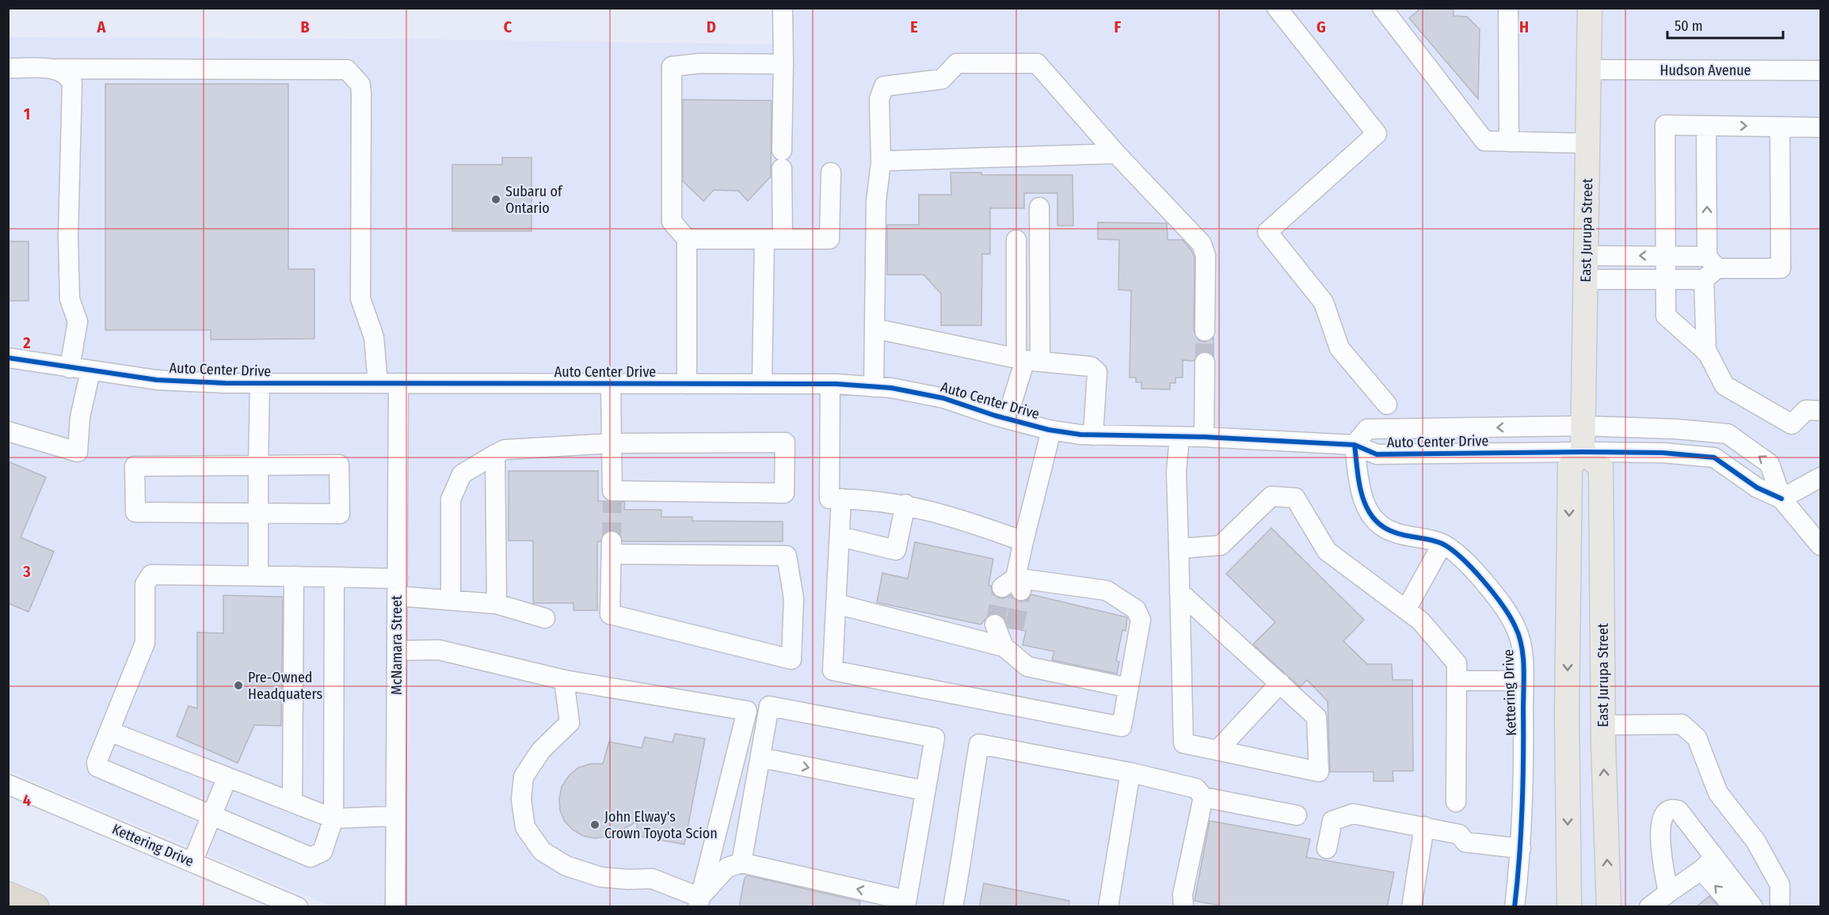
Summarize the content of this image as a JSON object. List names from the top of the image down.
{
  "streets": {
    "main road": ["East Jurupa Street"],
    "street": [
      "Hudson Avenue",
      "Auto Center Drive",
      "McNamara Street",
      "Kettering Drive"
    ]
  },
  "crossings": [
    ["Hudson Avenue", "East Jurupa Street"],
    ["East Jurupa Street", "Auto Center Drive"],
    ["Auto Center Drive", "McNamara Street"],
    ["Auto Center Drive", "Kettering Drive"]
  ],
  "places": ["Subaru of Ontario", "Pre-Owned Headquaters", "John Elway's Crown Toyota Scion"],
  "scale_bar": "50 m",
  "grid": {
    "columns": [
      "A",
      "B",
      "C",
      "D",
      "E",
      "F",
      "G",
      "H"
    ],
    "rows": [
      "1",
      "2",
      "3",
      "4"
    ]
  }
}
